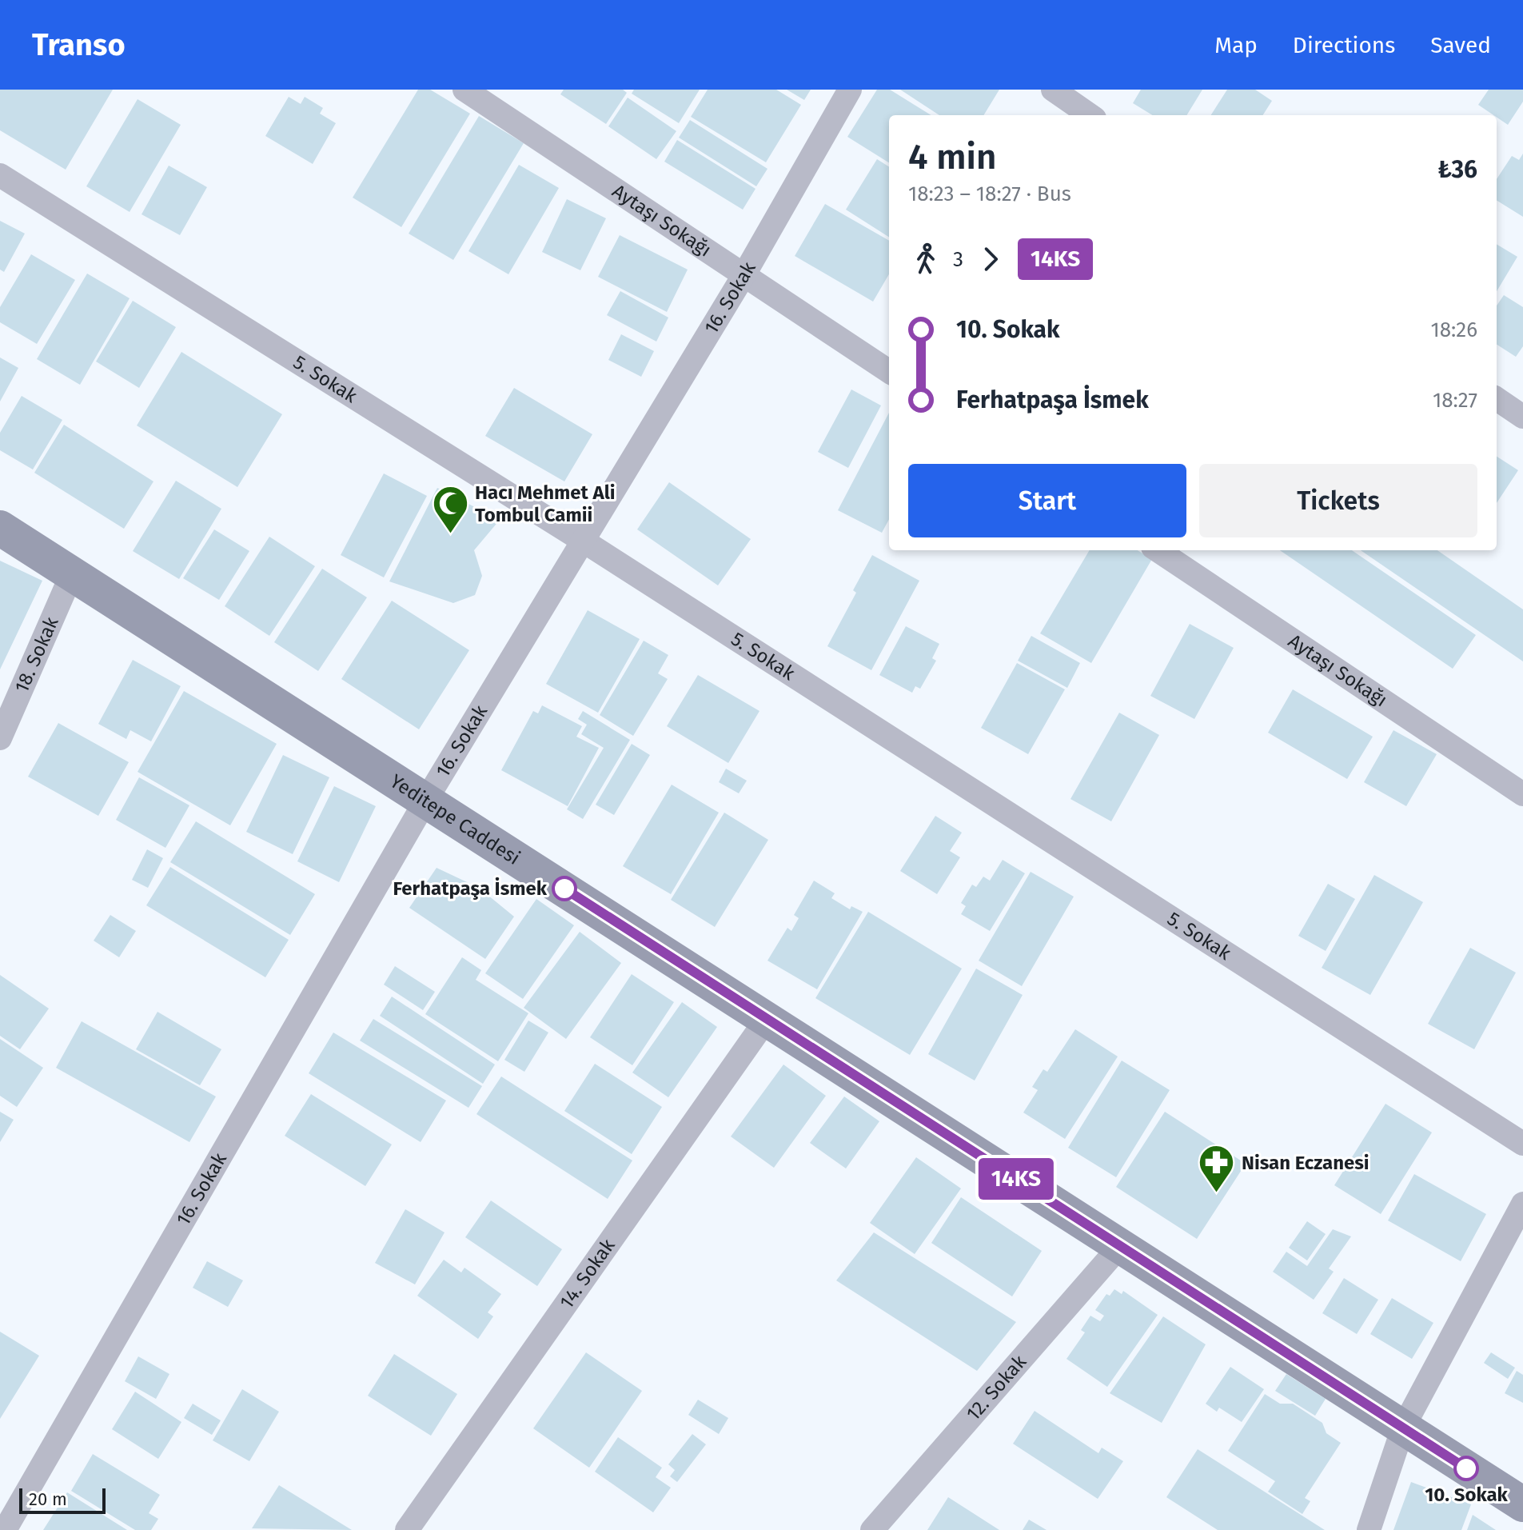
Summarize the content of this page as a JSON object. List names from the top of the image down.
{
  "streets": {
    "street": [
      "Aytaşı Sokağı",
      "16. Sokak",
      "5. Sokak",
      "18. Sokak",
      "Yeditepe Caddesi",
      "14. Sokak",
      "12. Sokak"
    ]
  },
  "crossings": [
    ["Aytaşı Sokağı", "16. Sokak"],
    ["16. Sokak", "5. Sokak"],
    ["16. Sokak", "Yeditepe Caddesi"],
    ["18. Sokak", "Yeditepe Caddesi"],
    ["Yeditepe Caddesi", "14. Sokak"],
    ["Yeditepe Caddesi", "12. Sokak"]
  ],
  "places": {
    "mosque": ["Hacı Mehmet Ali Tombul Camii"],
    "other": ["Ferhatpaşa İsmek", "10. Sokak"],
    "pharmacy": ["Nisan Eczanesi"]
  },
  "lines": ["bus line 14KS"],
  "scale_bar": "20 m",
  "page": {
    "header": "Transo",
    "nav": ["Map", "Directions", "Saved"],
    "on_map": "14KS",
    "heading": ["4 min", "18:23 – 18:27 · Bus", "₺36"],
    "legs": ["3", "14KS"],
    "list": [
      {
        "name": "10. Sokak",
        "value": "18:26"
      },
      {
        "name": "Ferhatpaşa İsmek",
        "value": "18:27"
      }
    ],
    "buttons": ["Start", "Tickets"],
    "scale": "20 m"
  }
}
